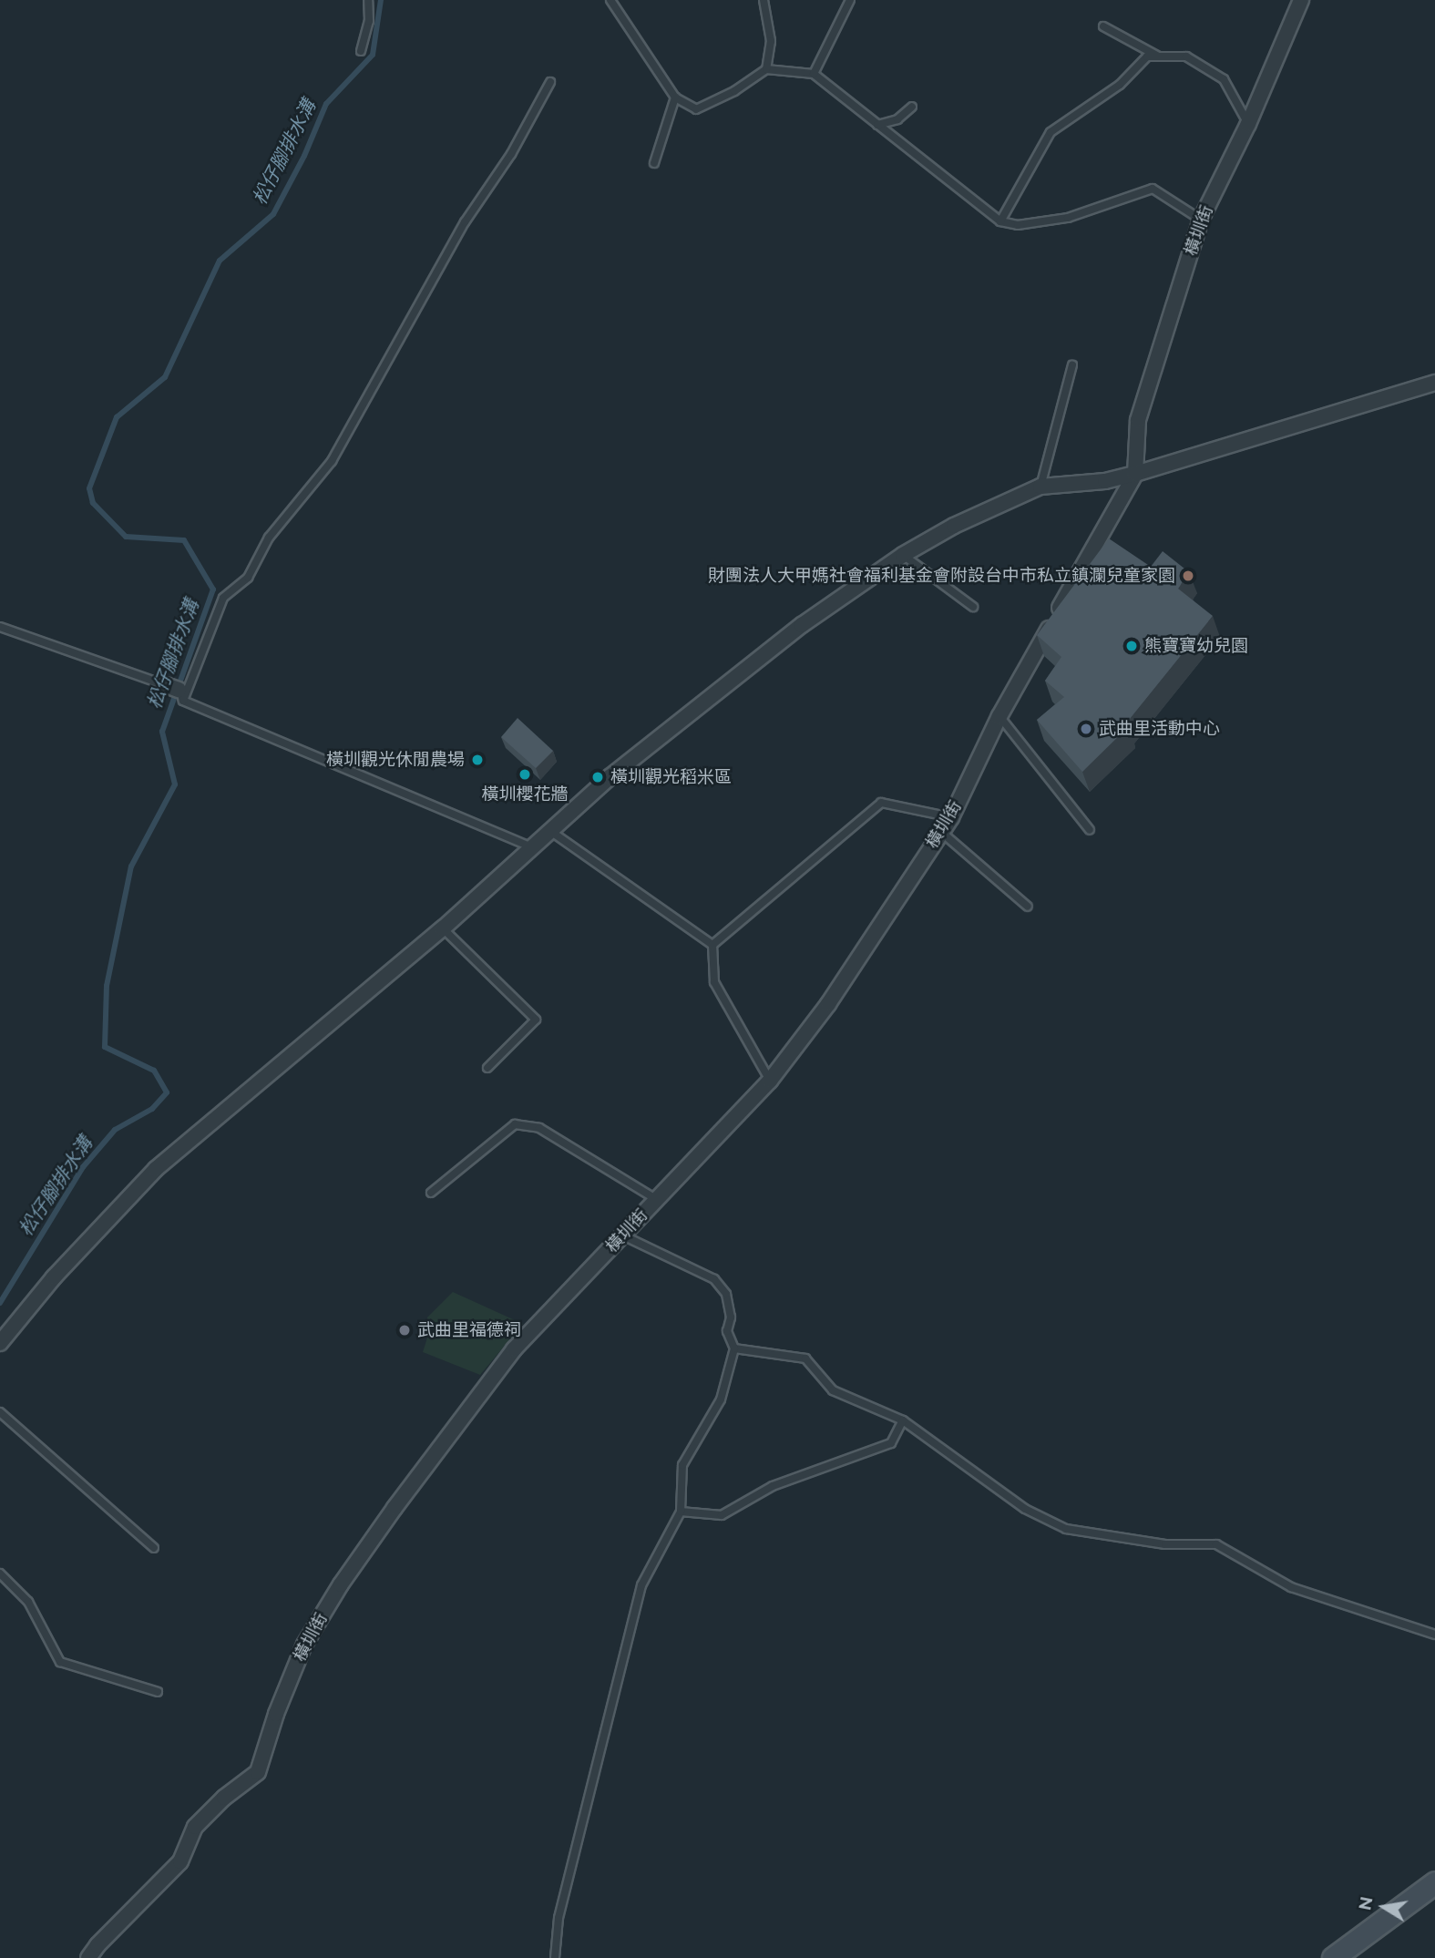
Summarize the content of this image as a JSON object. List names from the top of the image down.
{
  "streets": {
    "street": ["橫圳街"]
  },
  "water": ["松仔腳排水溝"],
  "places": [
    "財團法人大甲媽社會福利基金會附設台中市私立鎮瀾兒童家園",
    "熊寶寶幼兒園",
    "武曲里活動中心",
    "橫圳觀光休閒農場",
    "橫圳櫻花牆",
    "橫圳觀光稻米區",
    "武曲里福德祠"
  ],
  "north": "left"
}
